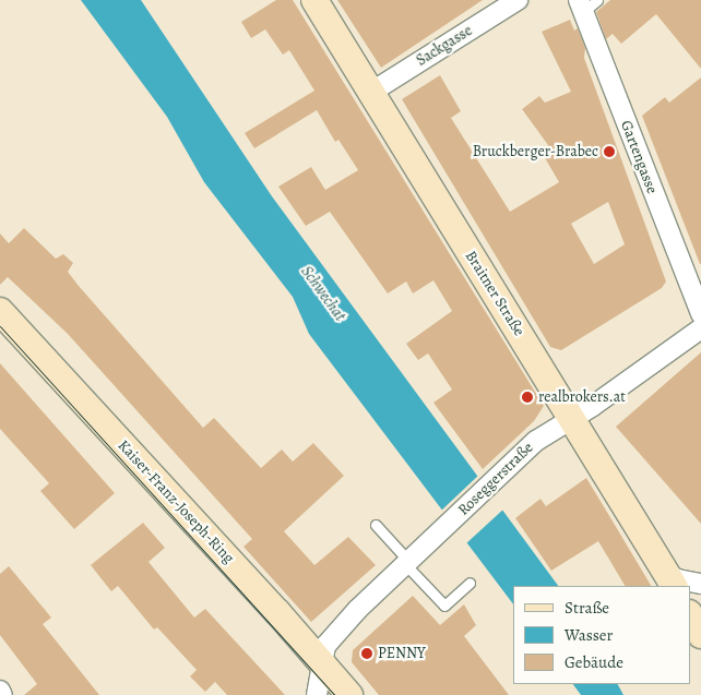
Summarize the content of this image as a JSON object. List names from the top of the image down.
{
  "streets": {
    "street": [
      "Sackgasse",
      "Gartengasse",
      "Braitner Straße",
      "Roseggerstraße",
      "Kaiser-Franz-Joseph-Ring"
    ]
  },
  "crossings": [
    ["Sackgasse", "Braitner Straße"],
    ["Braitner Straße", "Roseggerstraße"],
    ["Roseggerstraße", "Kaiser-Franz-Joseph-Ring"]
  ],
  "water": ["Schwechat"],
  "places": ["Bruckberger-Brabec", "realbrokers.at", "PENNY"],
  "legend": ["Straße", "Wasser", "Gebäude"]
}
